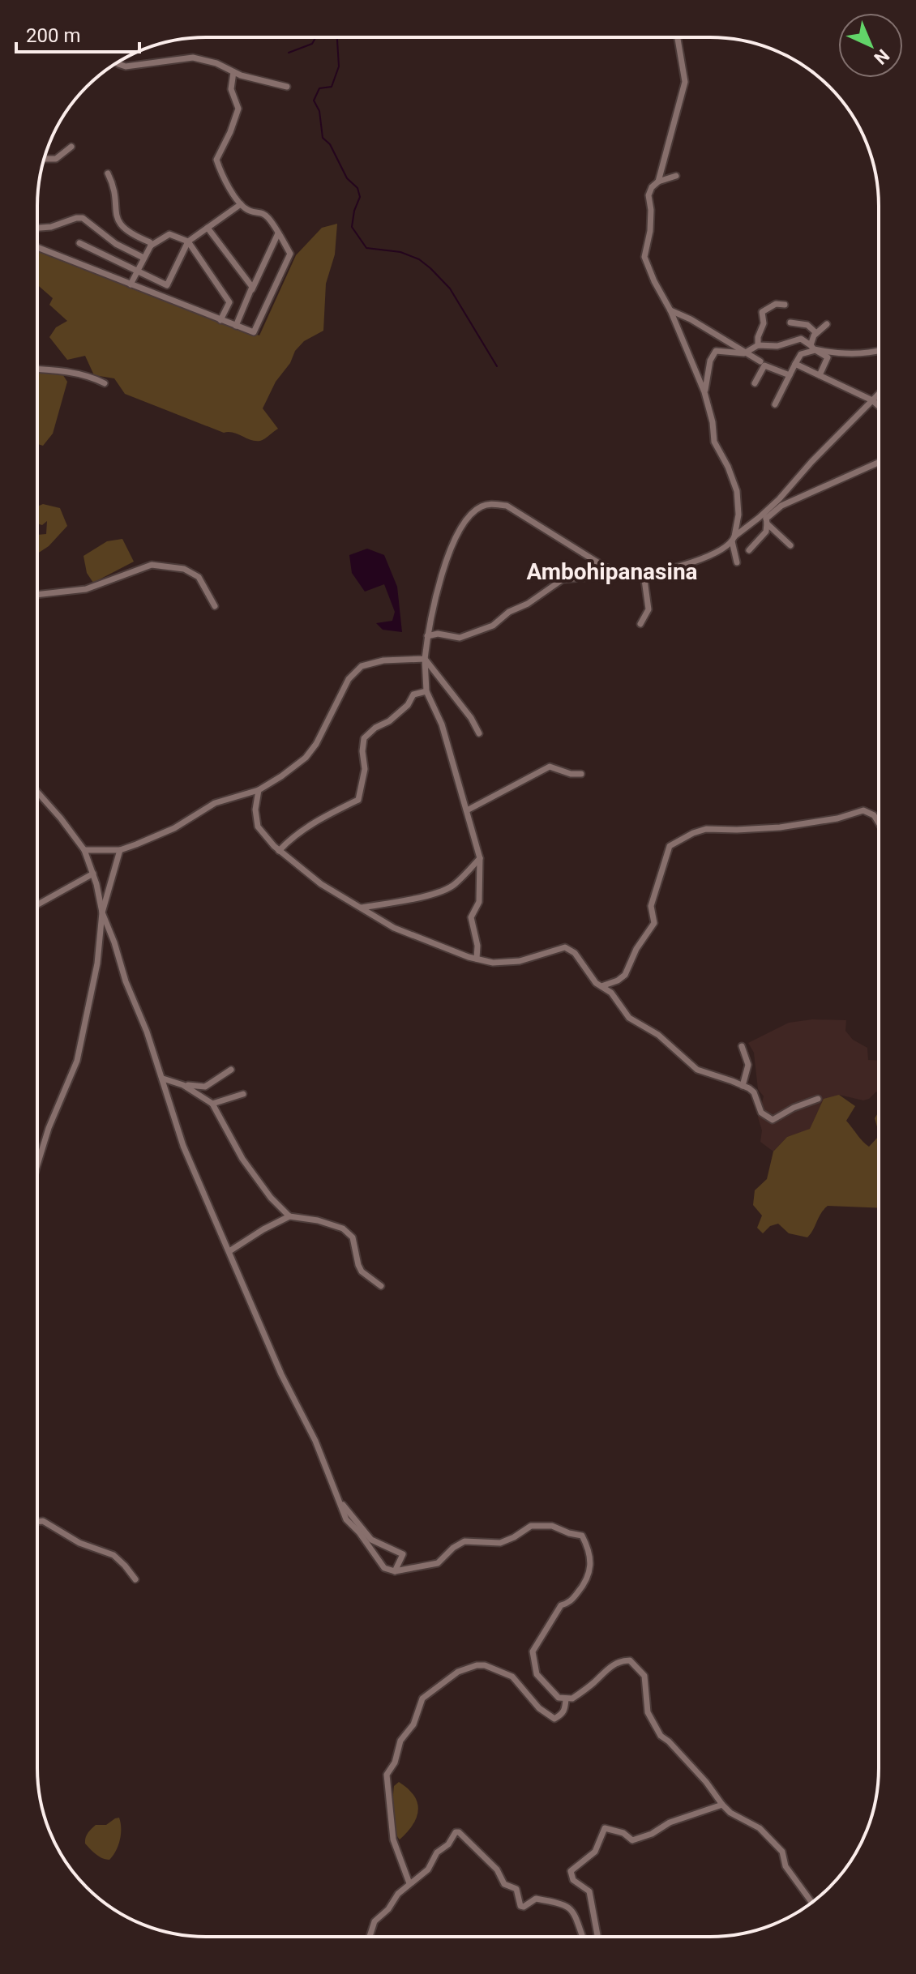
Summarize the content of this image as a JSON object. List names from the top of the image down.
{
  "districts": ["Ambohipanasina"],
  "scale_bar": "200 m",
  "north": "bottom right"
}
